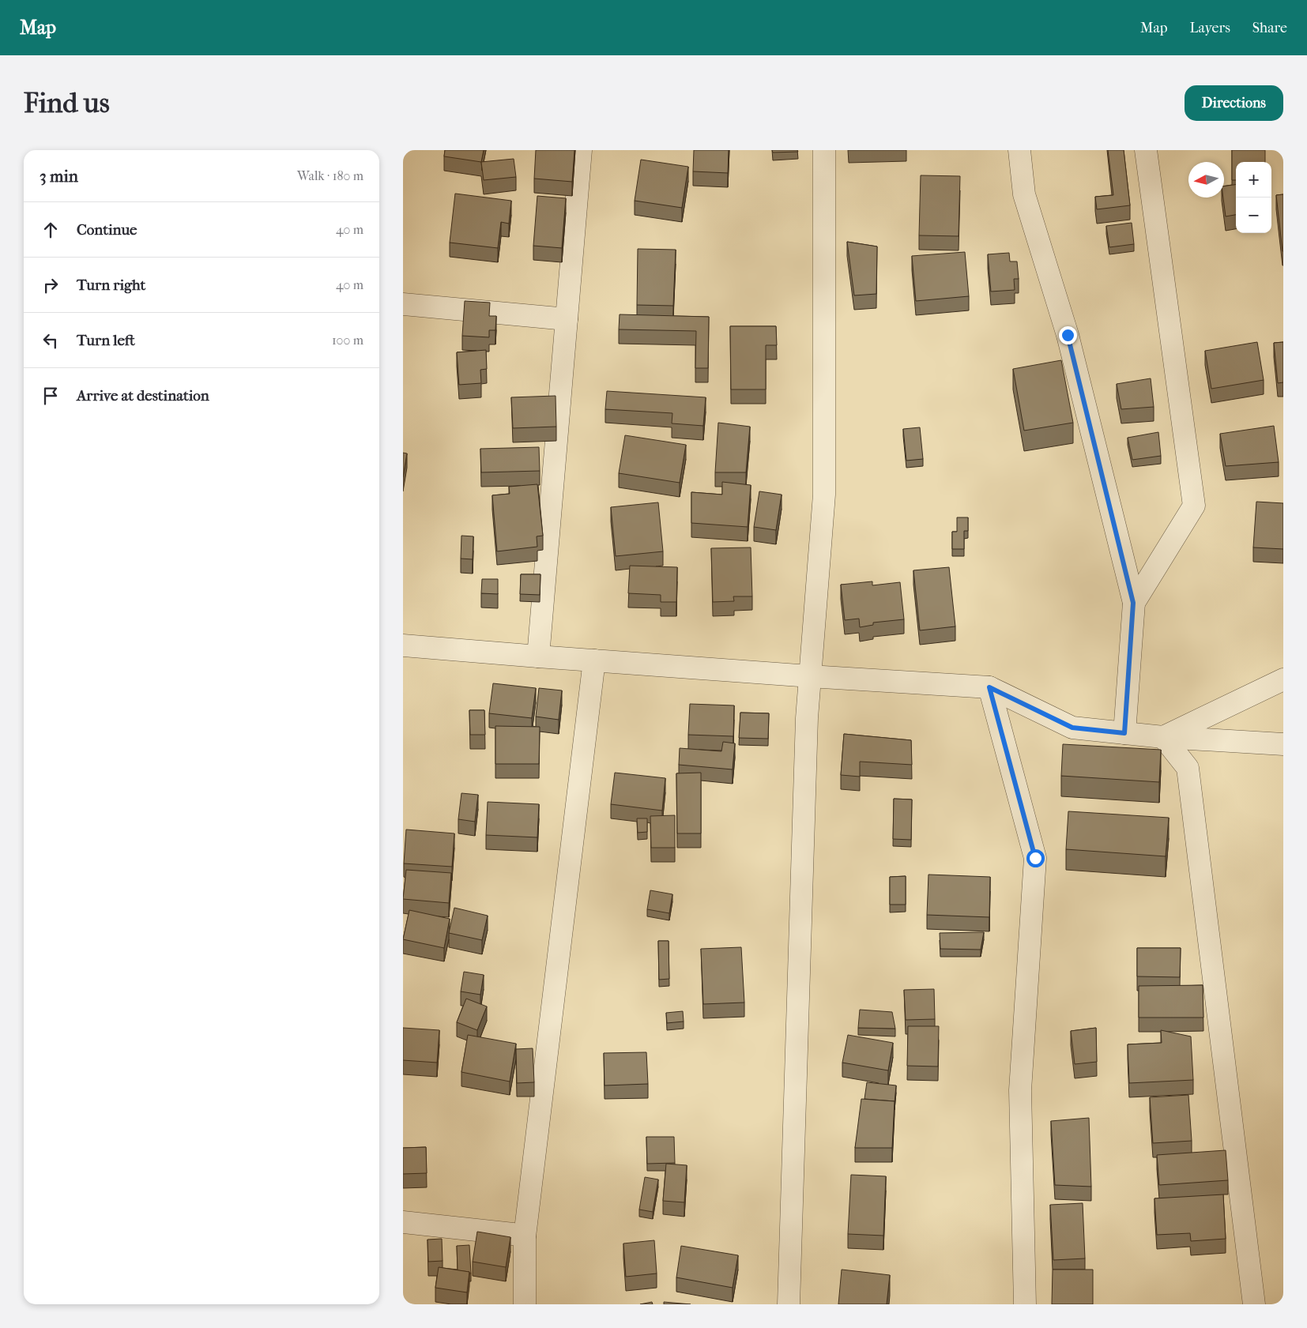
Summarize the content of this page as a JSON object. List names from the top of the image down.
{
  "north": "left",
  "page": {
    "header": "Map",
    "nav": ["Map", "Layers", "Share"],
    "buttons": "Directions",
    "title": "Find us",
    "heading": ["3 min", "Walk · 180 m"],
    "map_buttons": ["+", "−"],
    "list": [
      ["Continue", "40 m"],
      ["Turn right", "40 m"],
      ["Turn left", "100 m"],
      "Arrive at destination"
    ]
  }
}
